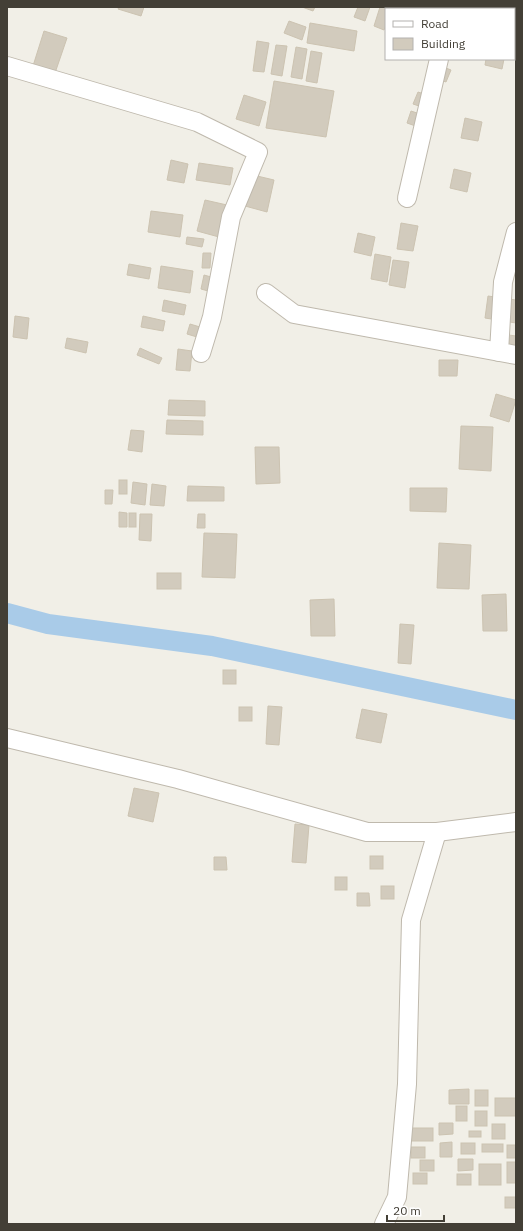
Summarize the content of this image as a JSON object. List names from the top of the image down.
{
  "legend": ["Road", "Building"],
  "scale_bar": "20 m"
}
